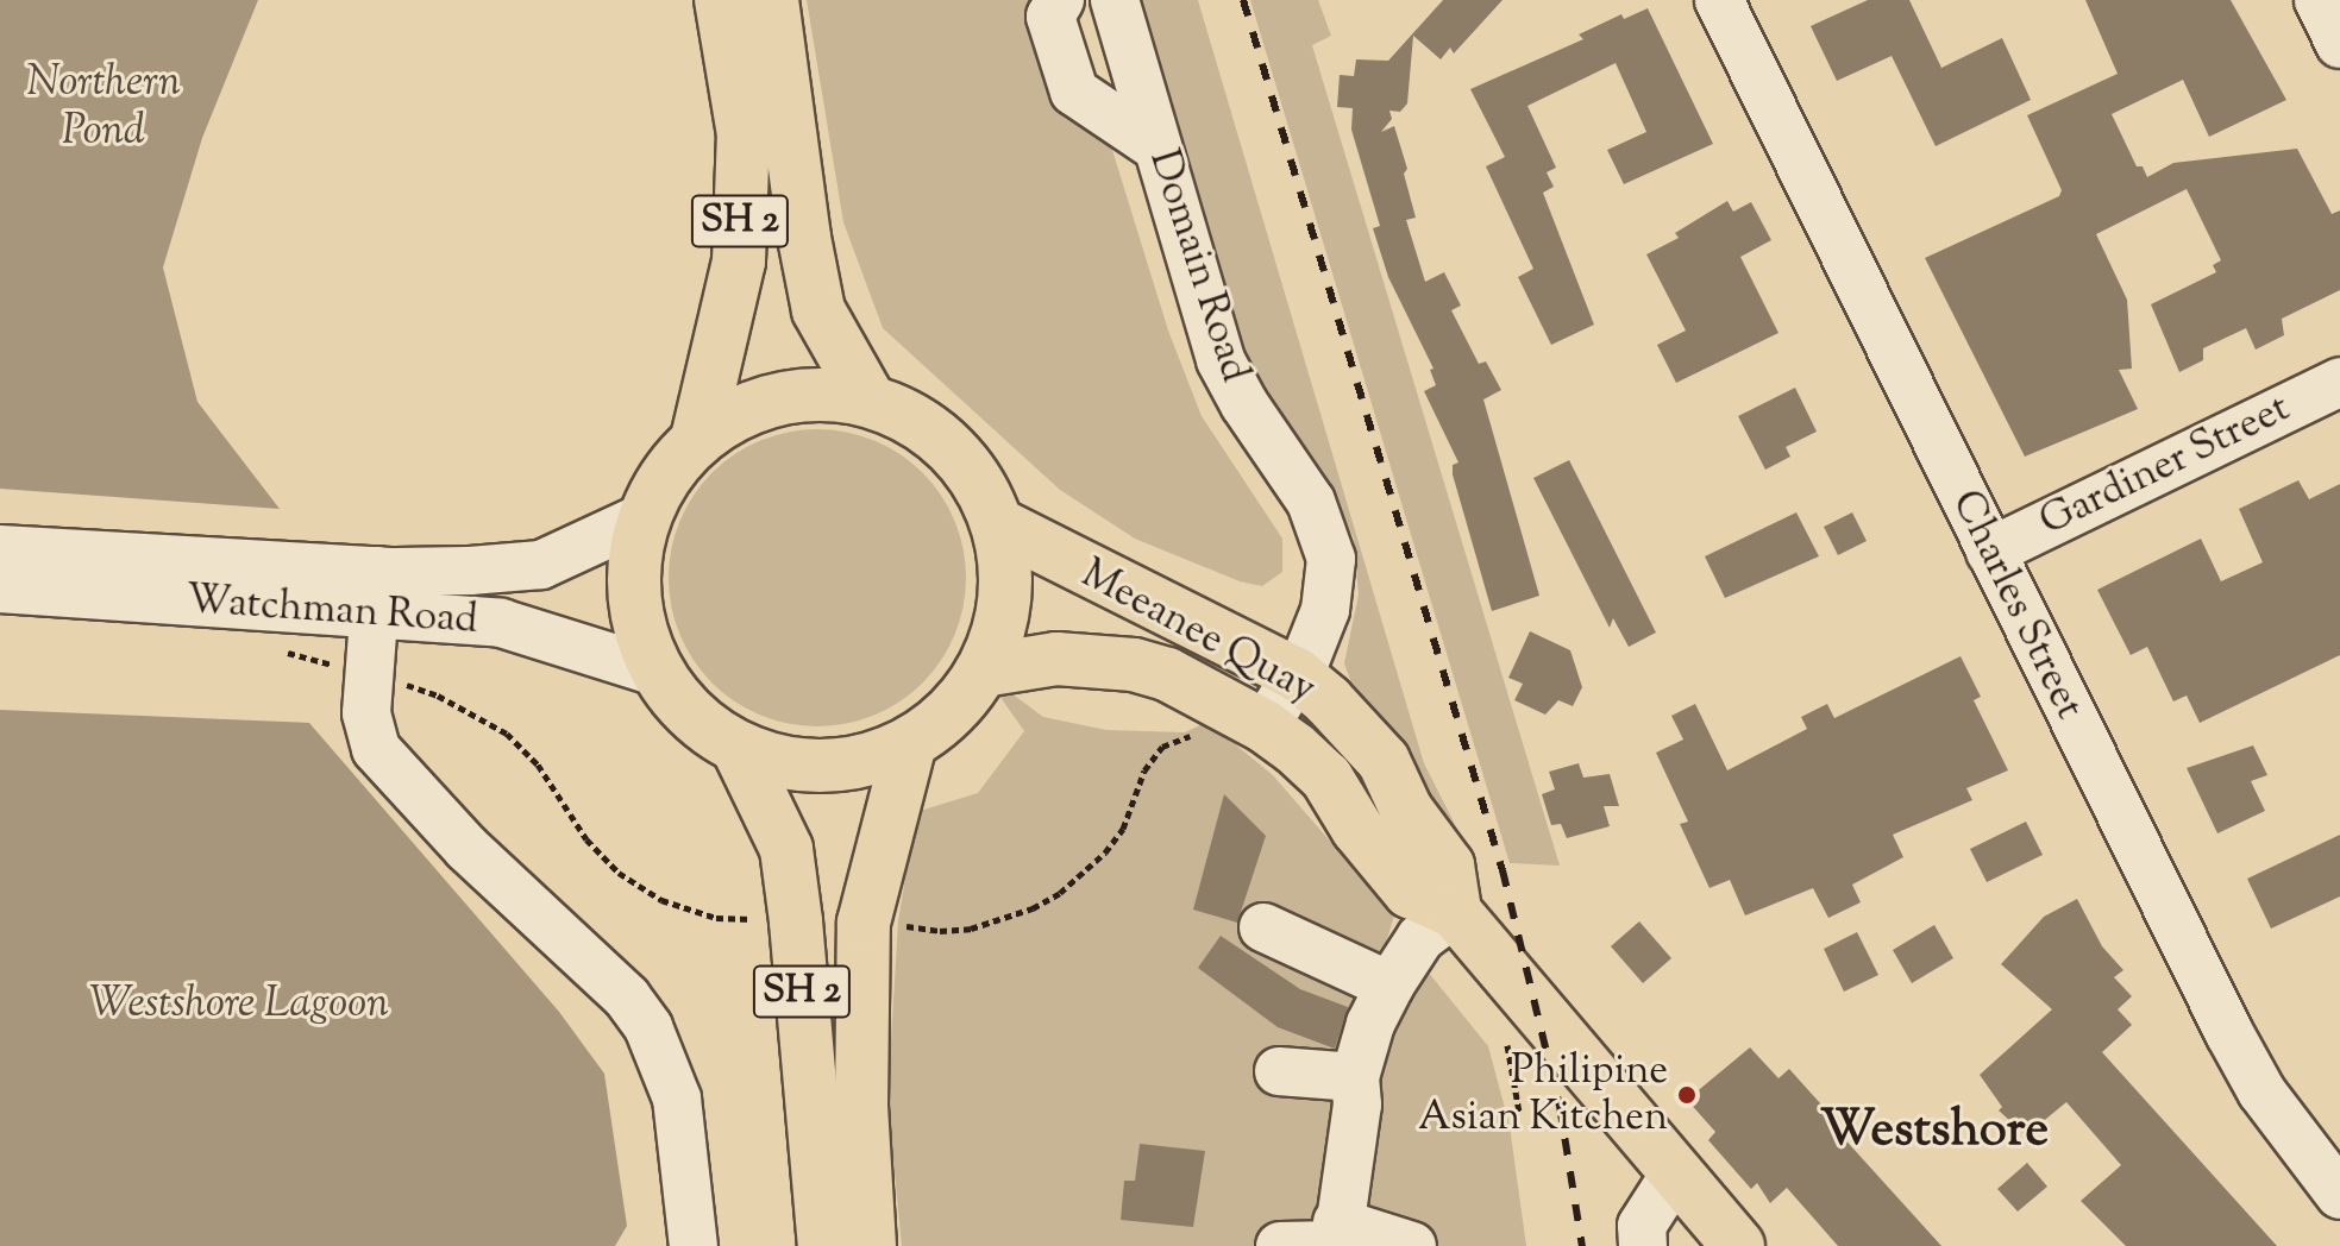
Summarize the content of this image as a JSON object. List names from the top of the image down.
{
  "streets": {
    "main road": ["SH 2", "Meeanee Quay"],
    "street": [
      "Domain Road",
      "Gardiner Street",
      "Charles Street",
      "Watchman Road"
    ]
  },
  "crossings": [
    ["SH 2", "Watchman Road"],
    ["SH 2", "Meeanee Quay"],
    ["Domain Road", "Meeanee Quay"],
    ["Gardiner Street", "Charles Street"]
  ],
  "districts": ["Westshore"],
  "water": ["Northern Pond", "Westshore Lagoon"],
  "places": ["Philipine Asian Kitchen"]
}
